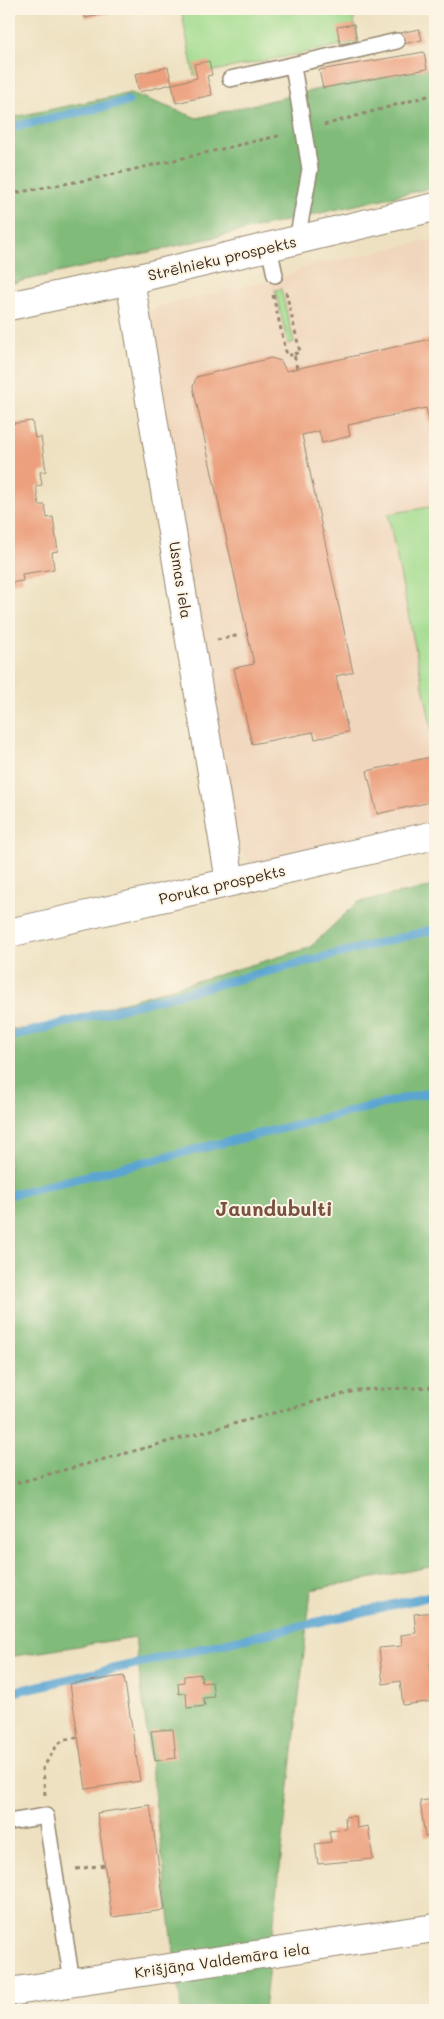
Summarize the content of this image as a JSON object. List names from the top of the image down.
{
  "streets": {
    "street": [
      "Strēlnieku prospekts",
      "Usmas iela",
      "Poruka prospekts",
      "Krišjāņa Valdemāra iela"
    ]
  },
  "crossings": [
    ["Strēlnieku prospekts", "Usmas iela"],
    ["Usmas iela", "Poruka prospekts"]
  ],
  "districts": ["Jaundubulti"]
}
